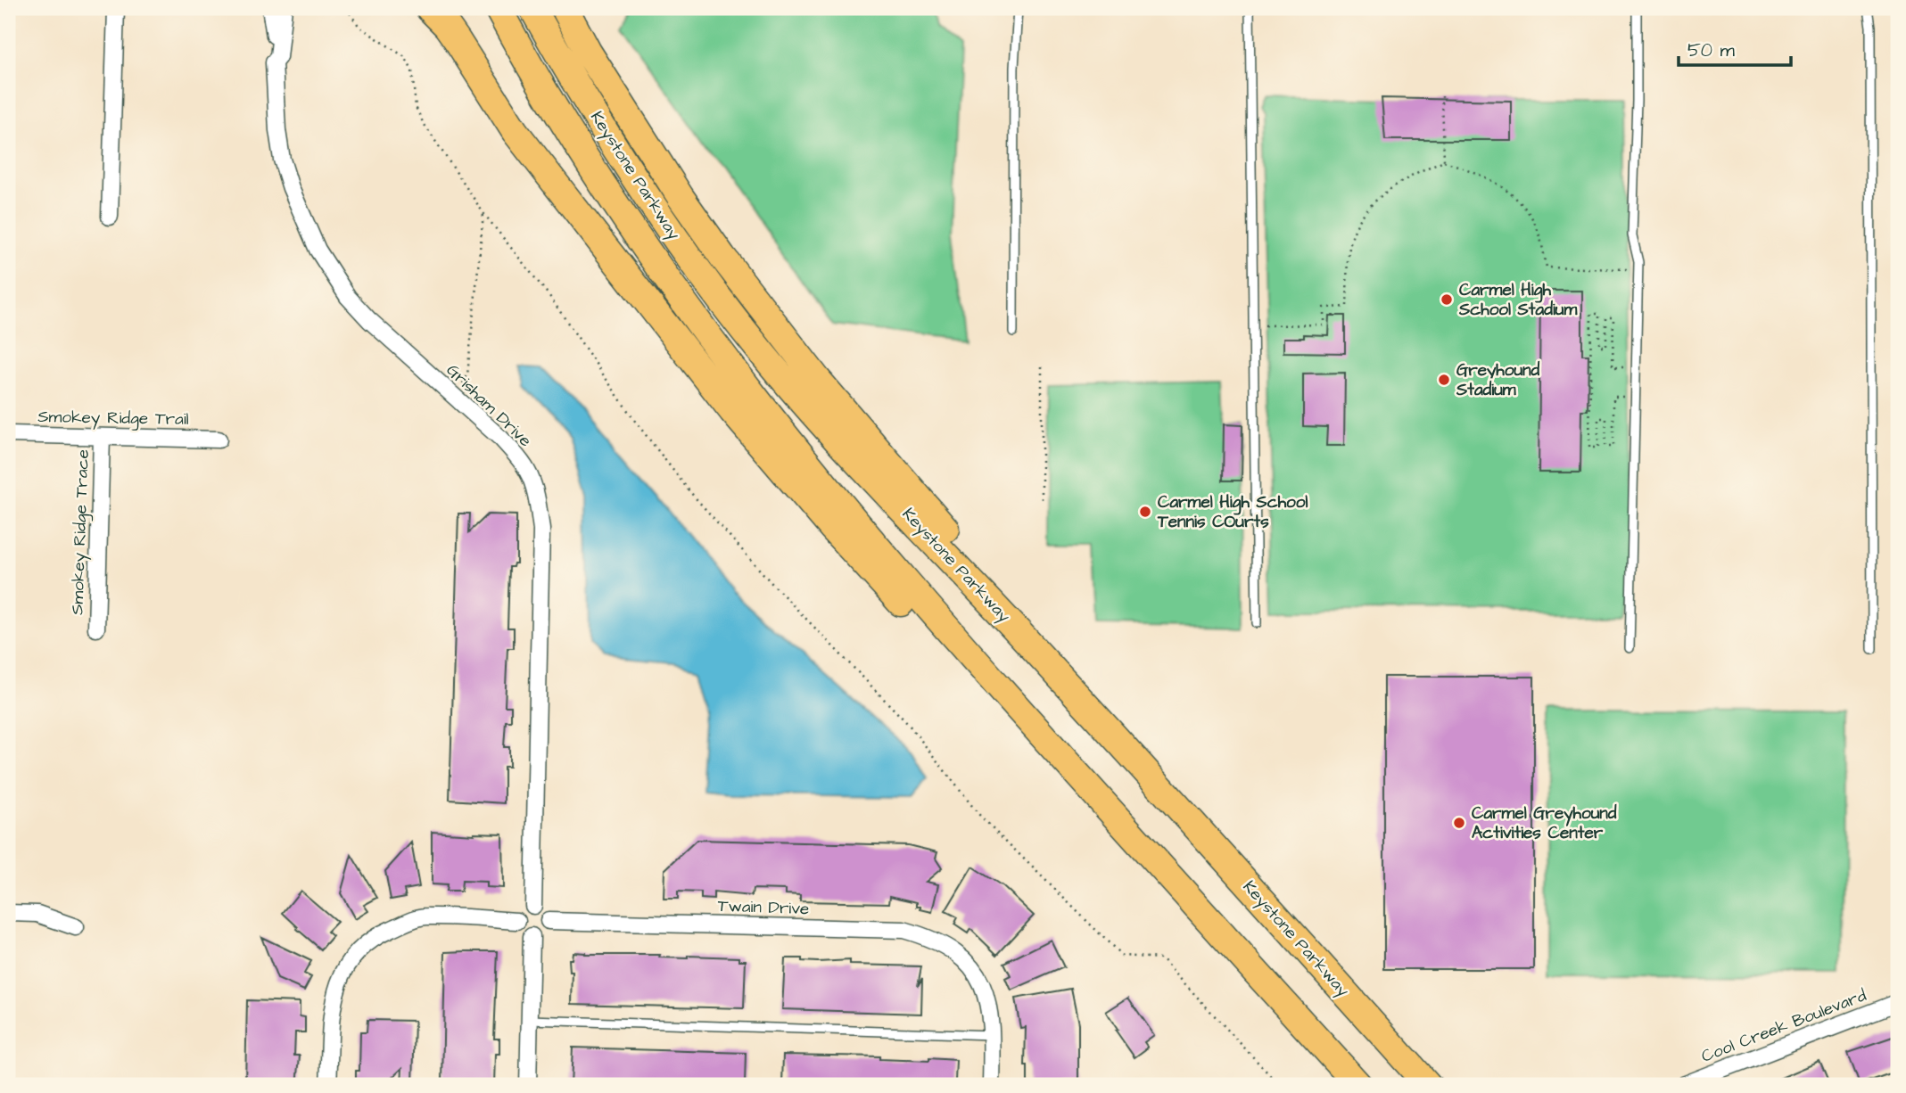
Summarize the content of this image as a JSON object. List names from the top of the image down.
{
  "streets": {
    "highway": ["Keystone Parkway"],
    "street": [
      "Grisham Drive",
      "Smokey Ridge Trail",
      "Smokey Ridge Trace",
      "Twain Drive",
      "Cool Creek Boulevard"
    ]
  },
  "crossings": [
    ["Grisham Drive", "Twain Drive"],
    ["Smokey Ridge Trail", "Smokey Ridge Trace"]
  ],
  "places": [
    "Carmel High School Stadium",
    "Greyhound Stadium",
    "Carmel High School Tennis COurts",
    "Carmel Greyhound Activities Center"
  ],
  "scale_bar": "50 m"
}
